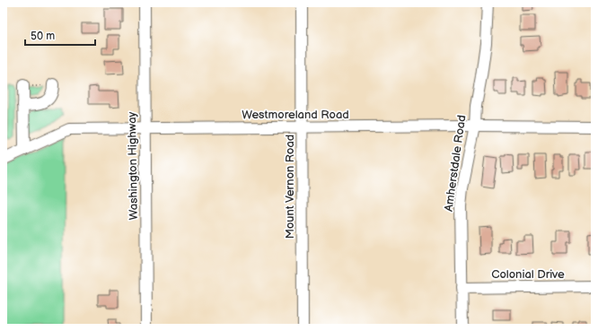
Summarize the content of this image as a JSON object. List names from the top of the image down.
{
  "streets": {
    "street": [
      "Westmoreland Road",
      "Amherstdale Road",
      "Washington Highway",
      "Mount Vernon Road",
      "Colonial Drive"
    ]
  },
  "crossings": [
    ["Westmoreland Road", "Amherstdale Road"],
    ["Westmoreland Road", "Washington Highway"],
    ["Westmoreland Road", "Mount Vernon Road"],
    ["Amherstdale Road", "Colonial Drive"]
  ],
  "scale_bar": "50 m"
}
